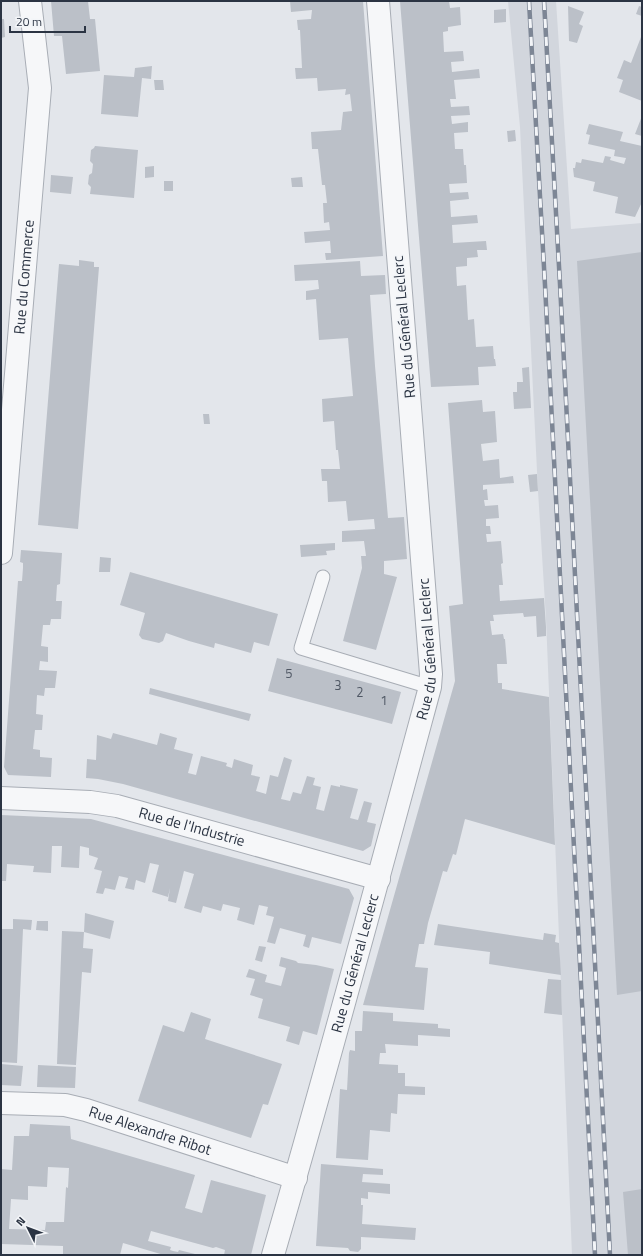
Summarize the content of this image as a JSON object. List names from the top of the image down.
{
  "streets": {
    "street": [
      "Rue du Commerce",
      "Rue du Général Leclerc",
      "Rue de l'Industrie",
      "Rue Alexandre Ribot"
    ]
  },
  "crossings": [
    ["Rue du Général Leclerc", "Rue de l'Industrie"],
    ["Rue du Général Leclerc", "Rue Alexandre Ribot"]
  ],
  "house_numbers": [
    "5",
    "3",
    "2",
    "1"
  ],
  "scale_bar": "20 m",
  "north": "top left"
}
